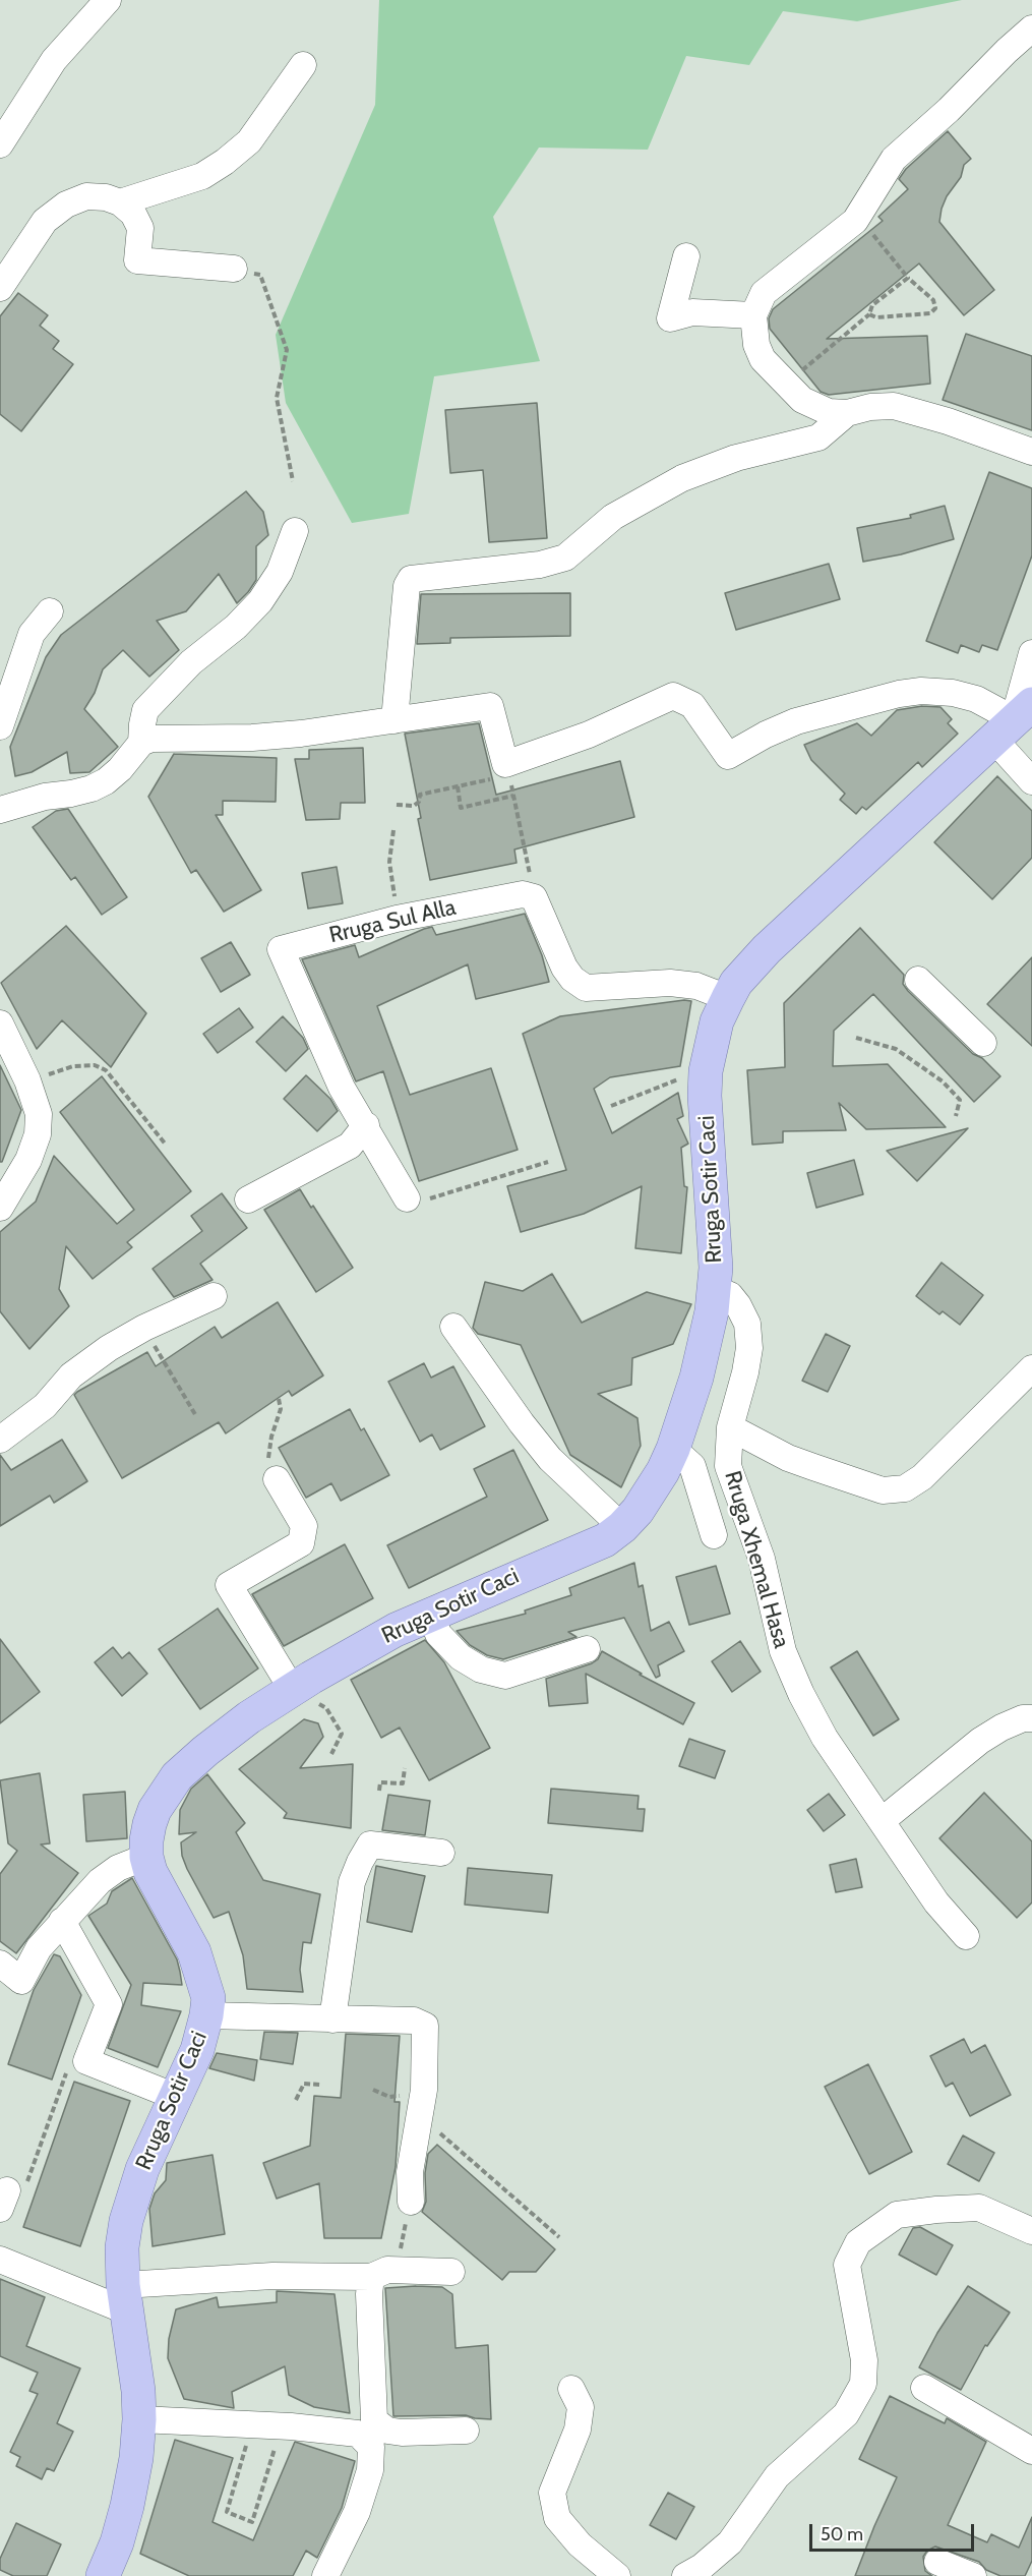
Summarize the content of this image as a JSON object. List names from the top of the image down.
{
  "streets": {
    "main road": ["Rruga Sotir Caci"],
    "street": ["Rruga Sul Alla", "Rruga Xhemal Hasa"]
  },
  "crossings": [
    ["Rruga Sul Alla", "Rruga Sotir Caci"],
    ["Rruga Sotir Caci", "Rruga Xhemal Hasa"]
  ],
  "scale_bar": "50 m"
}
